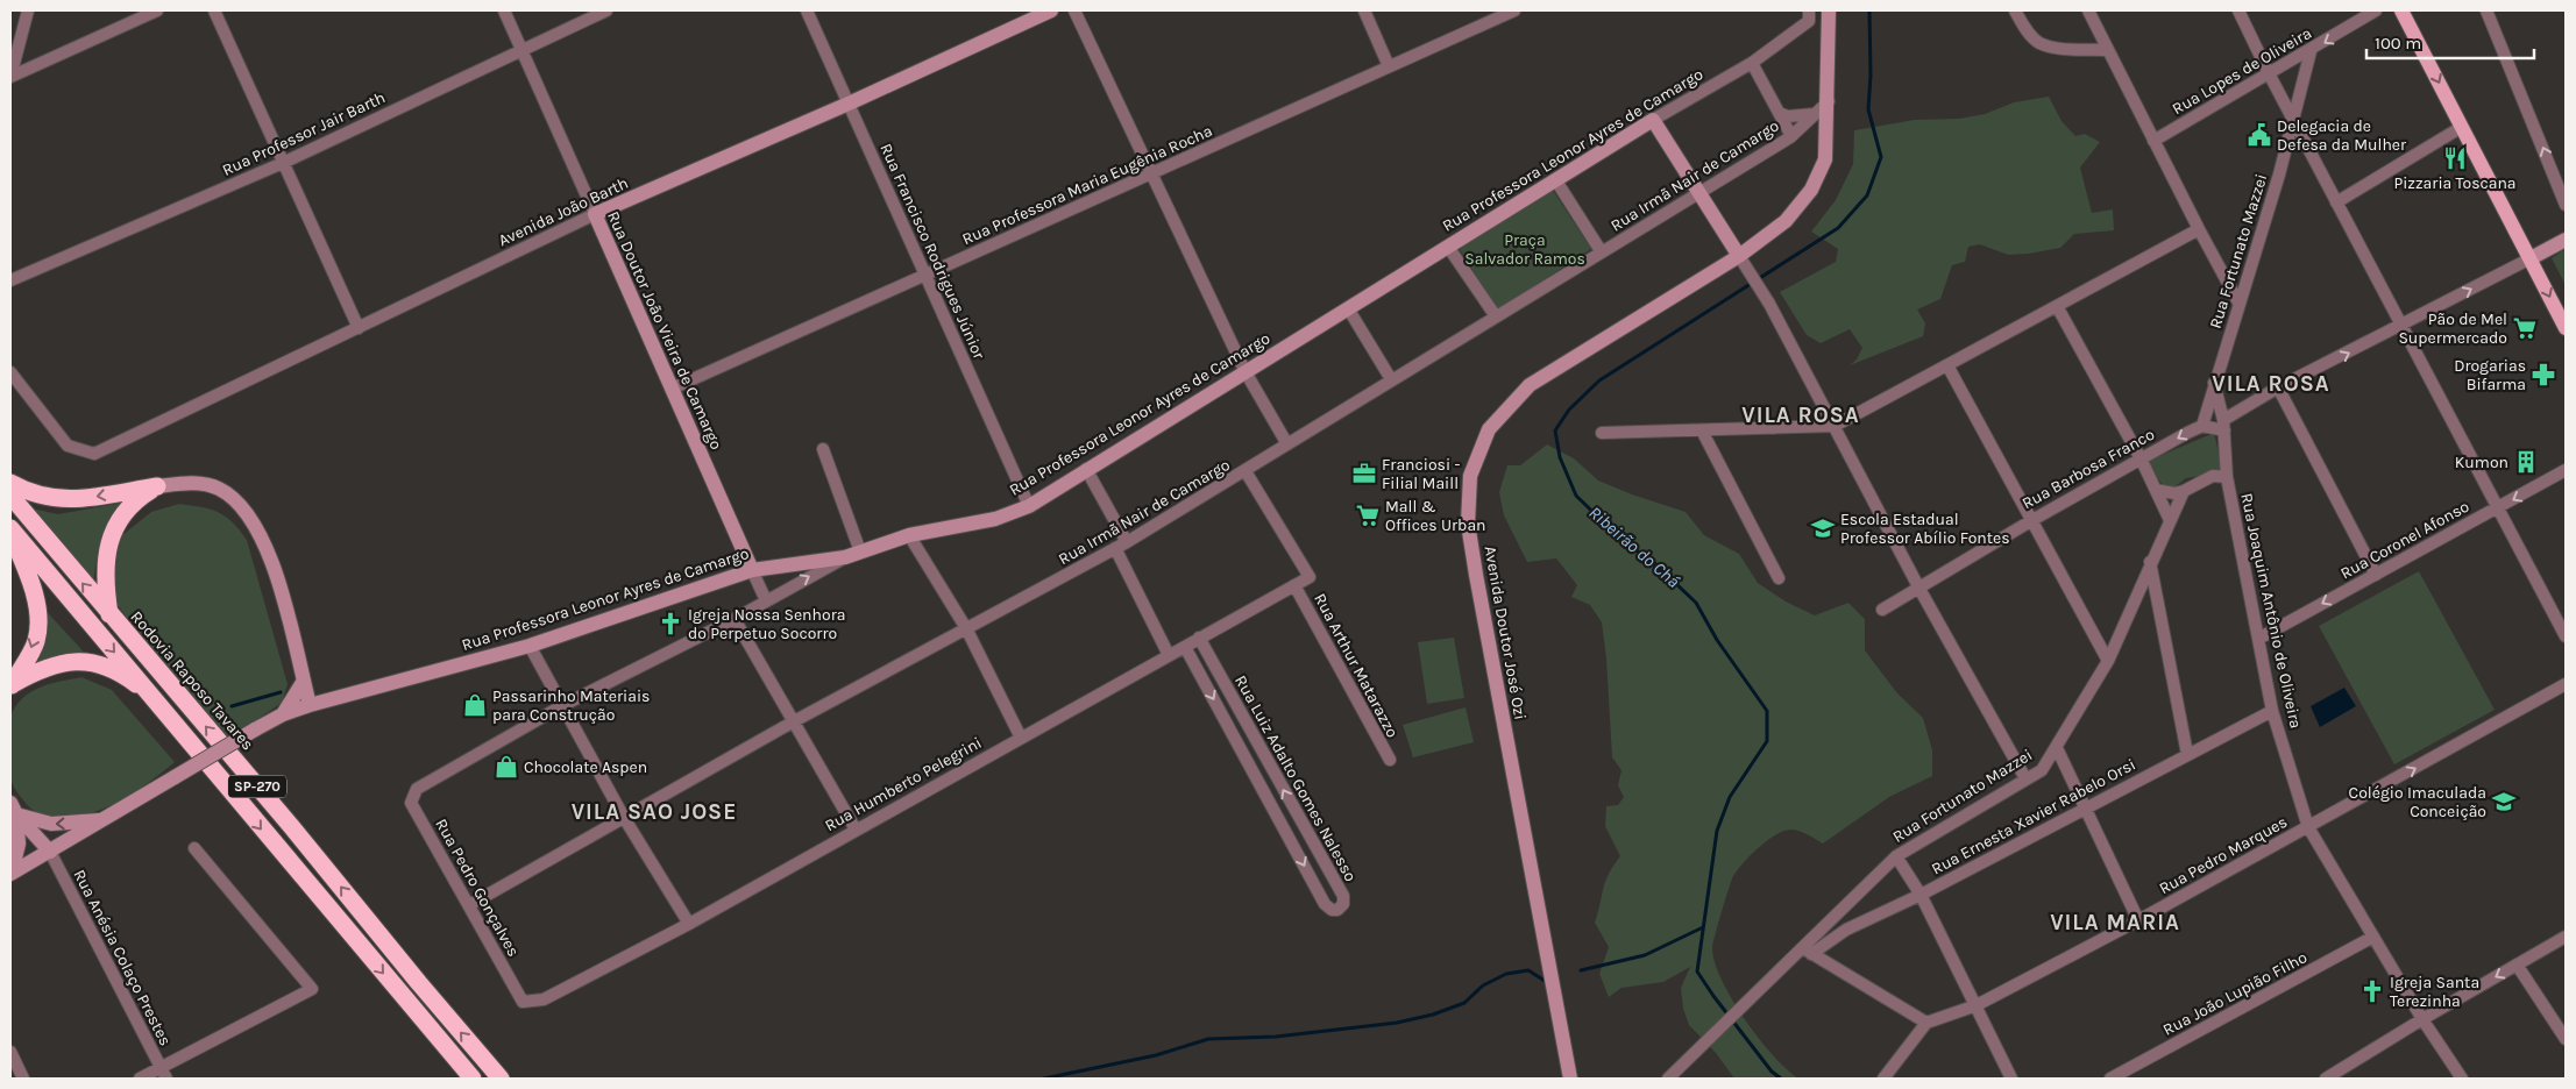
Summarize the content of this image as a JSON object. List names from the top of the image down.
{
  "streets": {
    "highway": ["Rodovia Raposo Tavares", "SP-270"],
    "main road": [
      "Rua Professora Leonor Ayres de Camargo",
      "Avenida João Barth",
      "Rua Doutor João Vieira de Camargo",
      "Avenida Doutor José Ozi"
    ],
    "street": [
      "Rua Lopes de Oliveira",
      "Rua Professor Jair Barth",
      "Rua Irmã Nair de Camargo",
      "Rua Professora Maria Eugênia Rocha",
      "Rua Francisco Rodrigues Júnior",
      "Rua Fortunato Mazzei",
      "Rua Barbosa Franco",
      "Rua Coronel Afonso",
      "Rua Joaquim Antônio de Oliveira",
      "Rua Arthur Matarazzo",
      "Rua Luiz Adalto Gomes Nalesso",
      "Rua Humberto Pelegrini",
      "Rua Ernesta Xavier Rabelo Orsi",
      "Rua Pedro Marques",
      "Rua Pedro Gonçalves",
      "Rua Anésia Colaço Prestes",
      "Rua João Lupião Filho"
    ]
  },
  "crossings": [
    ["Rua Lopes de Oliveira", "Rua Fortunato Mazzei"],
    ["Rua Professor Jair Barth", "Rua Doutor João Vieira de Camargo"],
    ["Rua Professora Leonor Ayres de Camargo", "Rua Francisco Rodrigues Júnior"],
    ["Rua Professora Leonor Ayres de Camargo", "Rua Doutor João Vieira de Camargo"],
    ["Rua Professora Leonor Ayres de Camargo", "Rua Anésia Colaço Prestes"],
    ["Rua Irmã Nair de Camargo", "Avenida Doutor José Ozi"],
    ["Rua Irmã Nair de Camargo", "Rua Arthur Matarazzo"],
    ["Rua Irmã Nair de Camargo", "Rua Pedro Gonçalves"],
    ["Rua Professora Maria Eugênia Rocha", "Rua Francisco Rodrigues Júnior"],
    ["Rua Professora Maria Eugênia Rocha", "Rua Doutor João Vieira de Camargo"],
    ["Avenida João Barth", "Rua Francisco Rodrigues Júnior"],
    ["Avenida João Barth", "Rua Doutor João Vieira de Camargo"],
    ["Rua Fortunato Mazzei", "Rua Barbosa Franco"],
    ["Rua Fortunato Mazzei", "Rua Joaquim Antônio de Oliveira"],
    ["Rua Fortunato Mazzei", "Rua Ernesta Xavier Rabelo Orsi"],
    ["Rua Coronel Afonso", "Rua Joaquim Antônio de Oliveira"],
    ["Rua Joaquim Antônio de Oliveira", "Rua Ernesta Xavier Rabelo Orsi"],
    ["Rua Joaquim Antônio de Oliveira", "Rua Pedro Marques"],
    ["Rua Joaquim Antônio de Oliveira", "Rua João Lupião Filho"],
    ["Rua Arthur Matarazzo", "Rua Humberto Pelegrini"],
    ["Rua Luiz Adalto Gomes Nalesso", "Rua Humberto Pelegrini"],
    ["Rua Humberto Pelegrini", "Rua Pedro Gonçalves"]
  ],
  "one_way": ["Rua Coronel Afonso", "Rua Pedro Marques"],
  "districts": [
    "VILA ROSA",
    "VILA ROSA",
    "VILA SAO JOSE",
    "VILA MARIA"
  ],
  "water": ["Ribeirão do Chá"],
  "parks": ["Praça Salvador Ramos"],
  "places": {
    "public building": ["Delegacia de Defesa da Mulher"],
    "restaurant": ["Pizzaria Toscana"],
    "supermarket": ["Pão de Mel Supermercado", "Mall & Offices Urban"],
    "pharmacy": ["Drogarias Bifarma"],
    "building": ["Kumon"],
    "office": ["Franciosi - Filial Maill"],
    "school or university": ["Escola Estadual Professor Abílio Fontes", "Colégio Imaculada Conceição"],
    "church": ["Igreja Nossa Senhora do Perpetuo Socorro", "Igreja Santa Terezinha"],
    "shop": ["Passarinho Materiais para Construção", "Chocolate Aspen"]
  },
  "scale_bar": "100 m"
}
